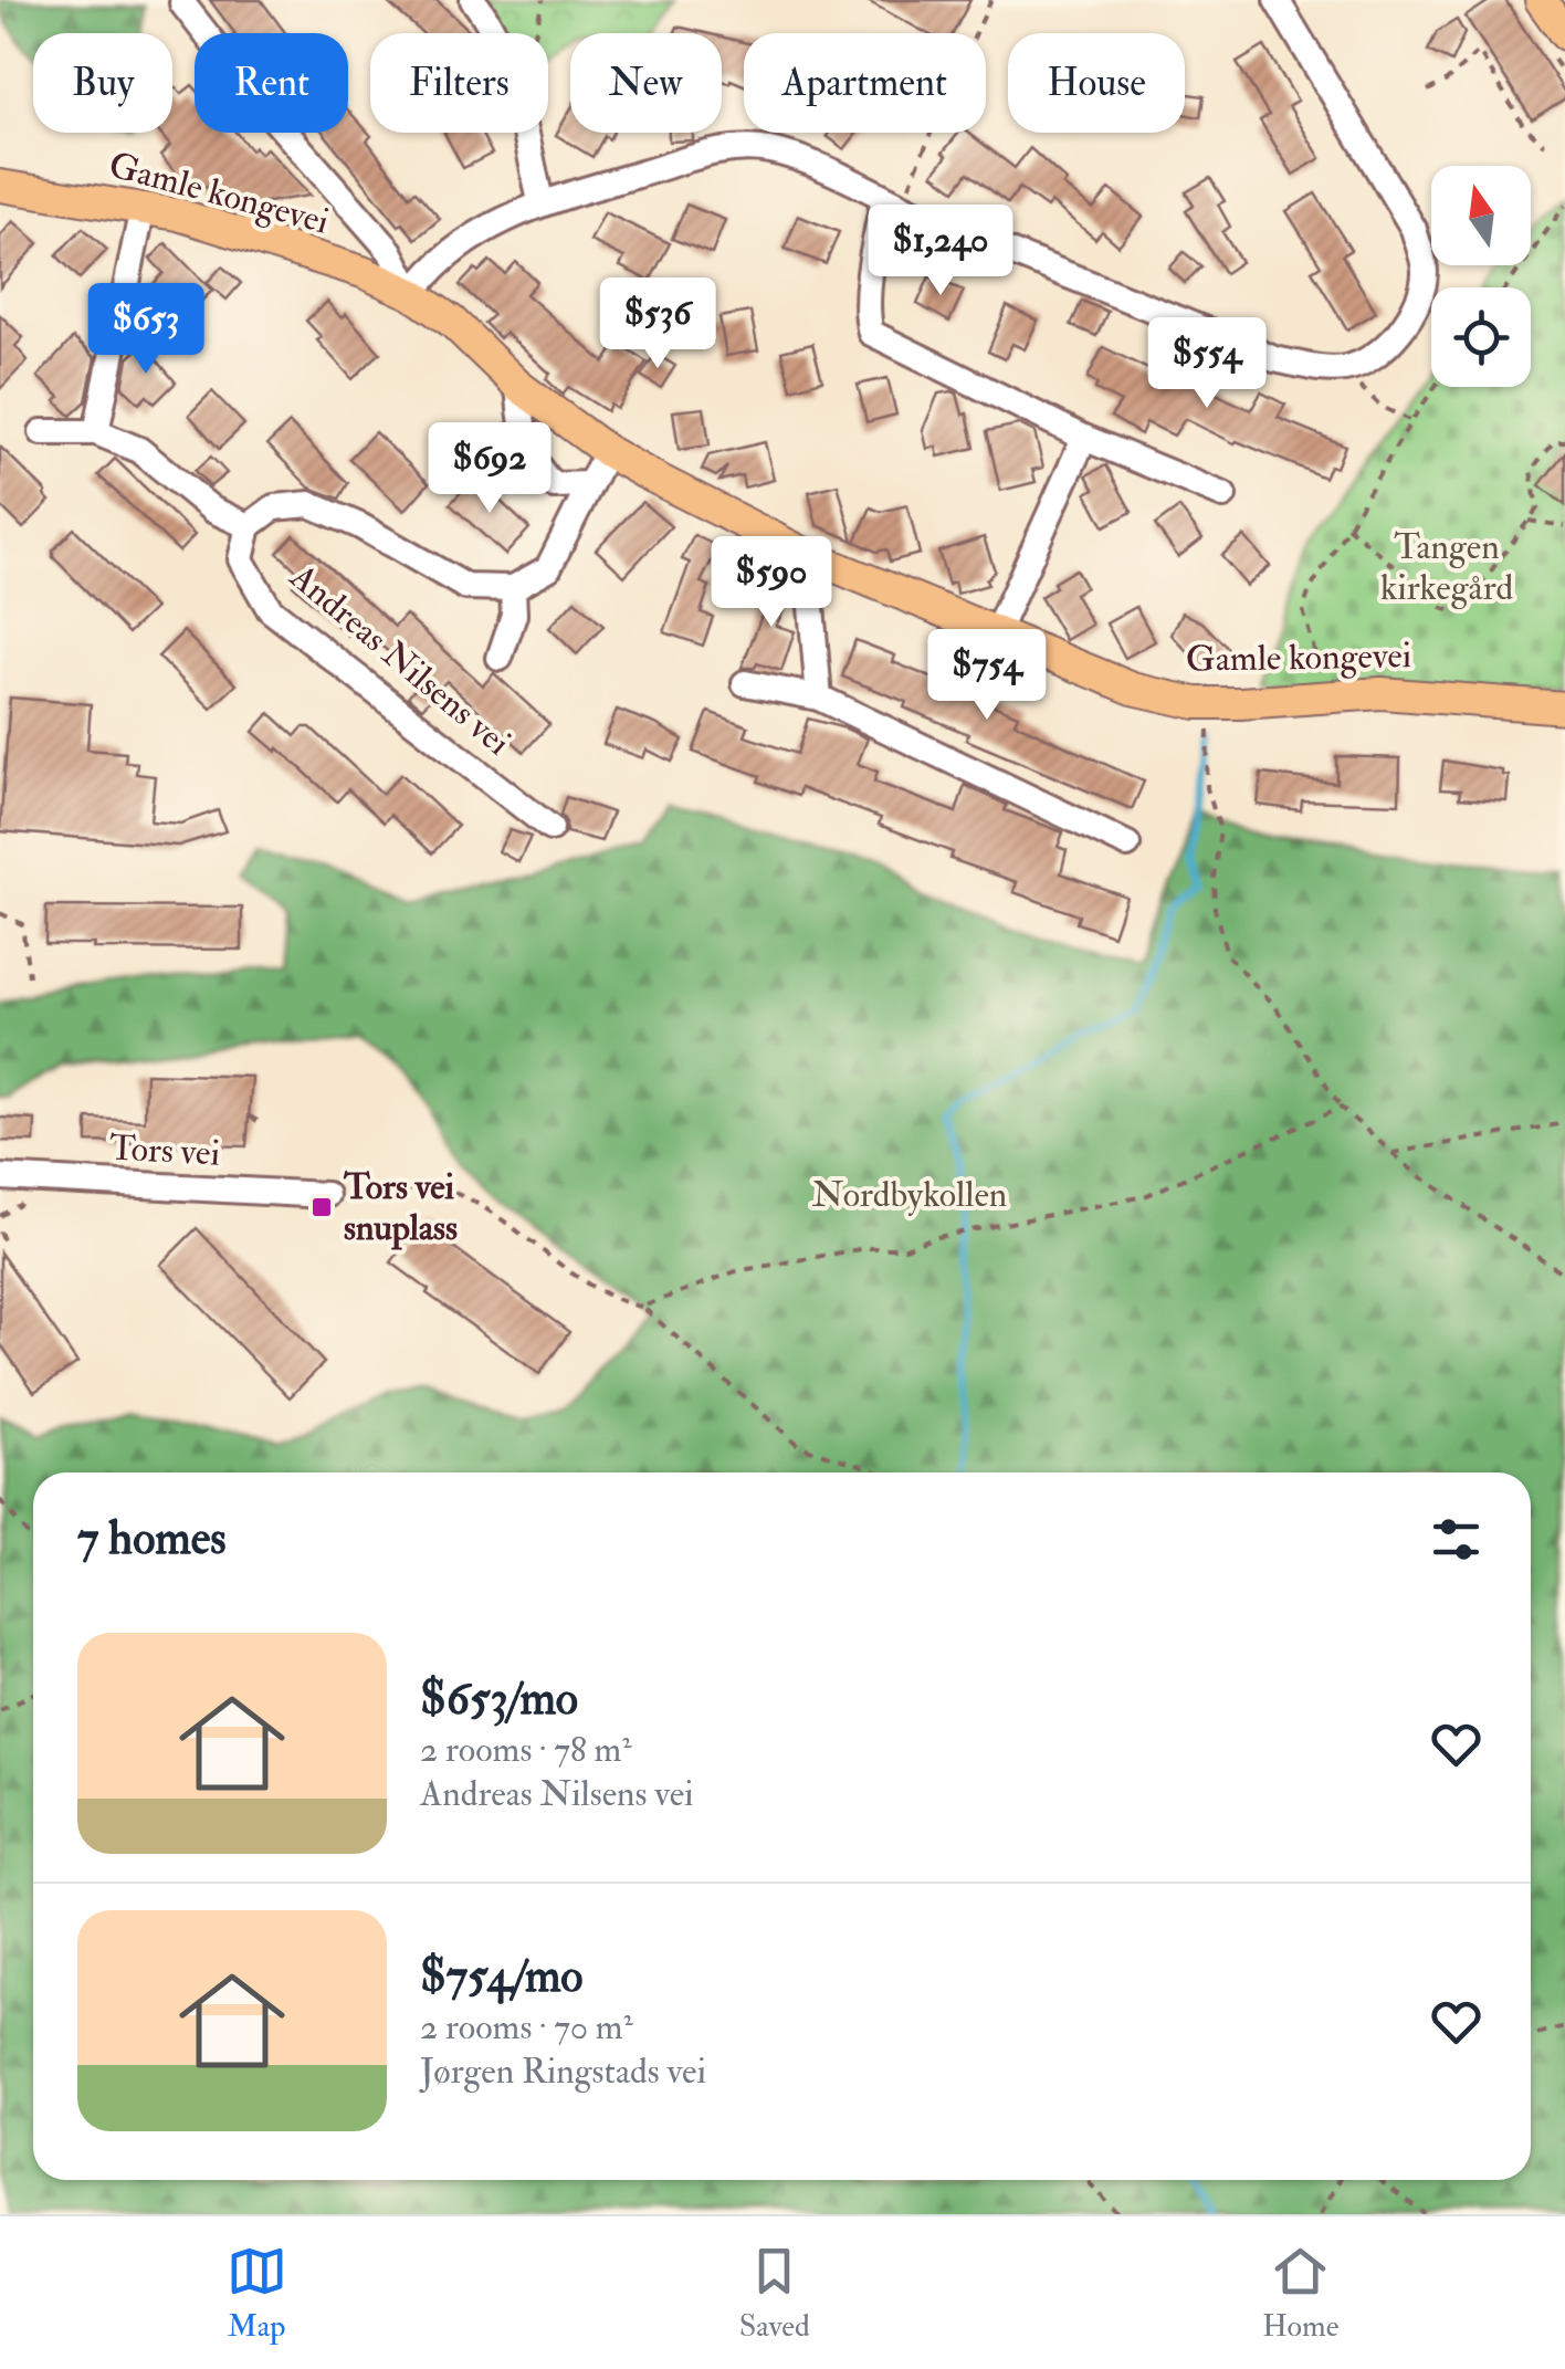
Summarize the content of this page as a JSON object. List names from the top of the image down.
{
  "streets": {
    "main road": ["Gamle kongevei"],
    "street": ["Andreas Nilsens vei", "Tors vei"]
  },
  "parks": ["Tangen kirkegård", "Nordbykollen"],
  "places": {
    "transit": ["Tors vei snuplass"]
  },
  "north": "top",
  "page": {
    "chip": [
      "Buy",
      "Rent",
      "Filters",
      "New",
      "Apartment",
      "House"
    ],
    "price": [
      "$1,240",
      "$536",
      "$653",
      "$554",
      "$692",
      "$590",
      "$754"
    ],
    "heading": "7 homes",
    "list": [
      {
        "name": "$653/mo",
        "note": "2 rooms · 78 m² · Andreas Nilsens vei"
      },
      {
        "name": "$754/mo",
        "note": "2 rooms · 70 m² · Jørgen Ringstads vei"
      }
    ],
    "tabs": ["Map", "Saved", "Home"]
  }
}
